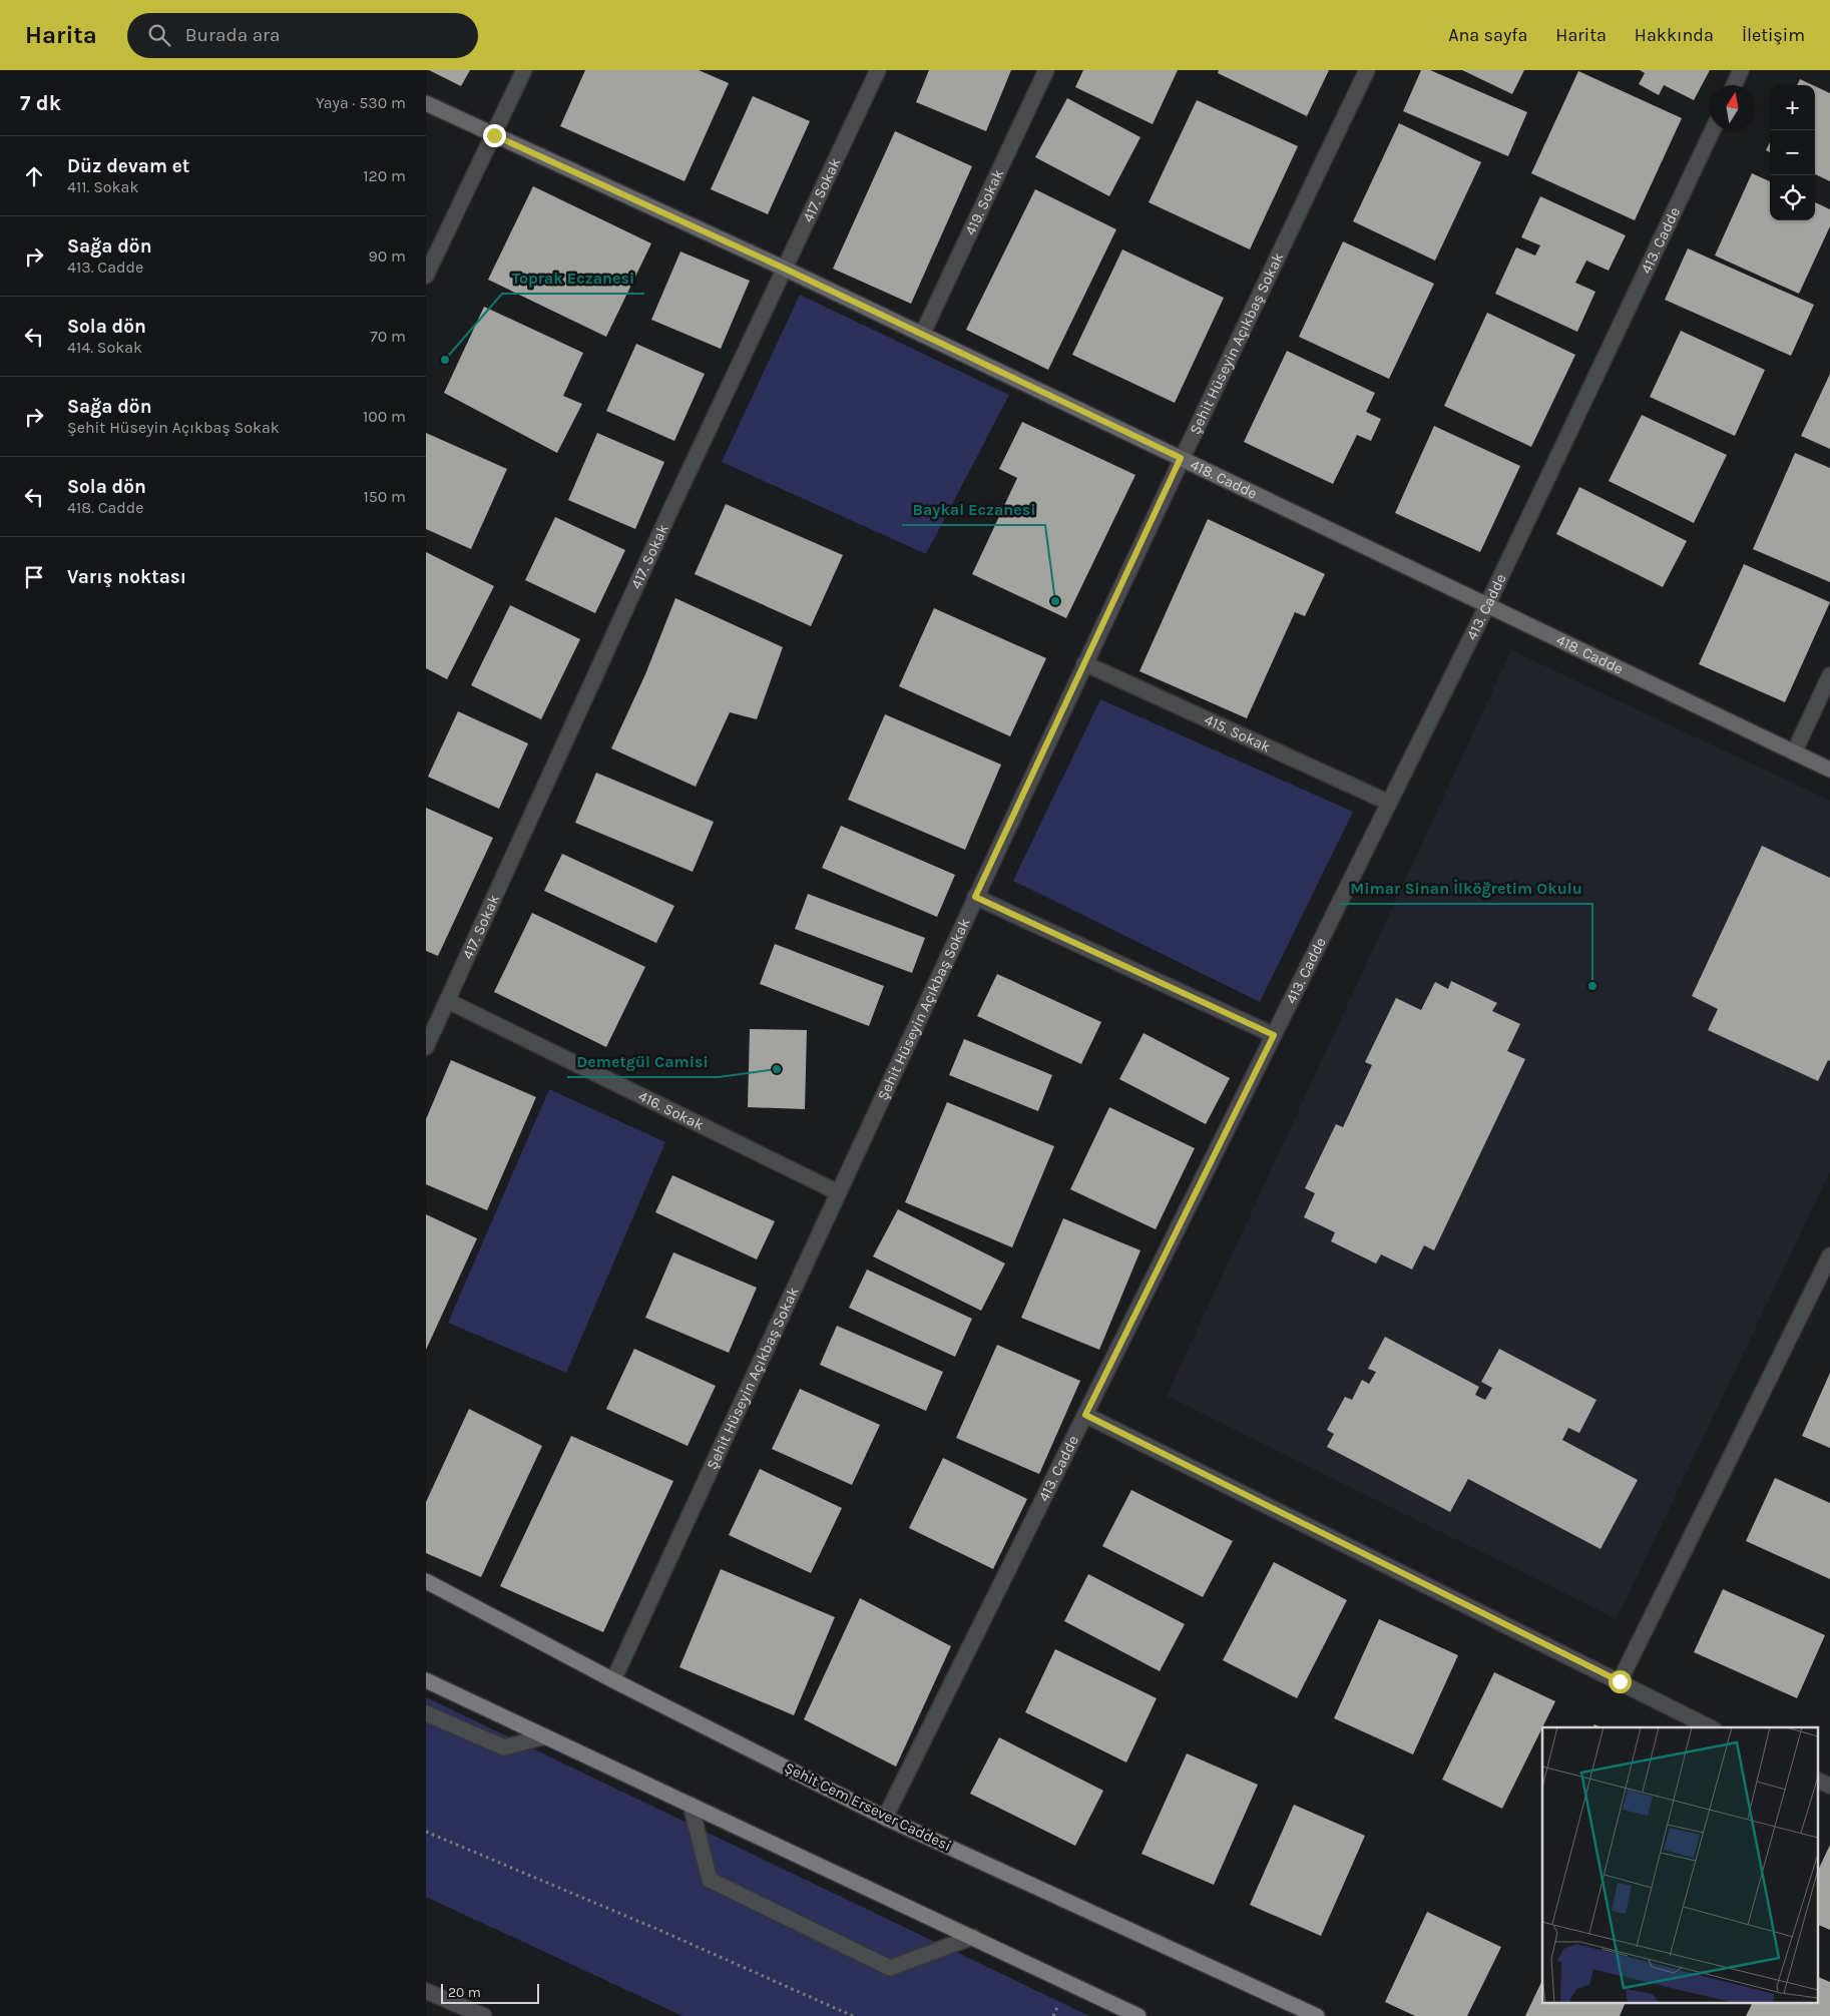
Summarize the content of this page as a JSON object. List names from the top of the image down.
{
  "streets": {
    "main road": ["Şehit Cem Ersever Caddesi"],
    "street": [
      "417. Sokak",
      "419. Sokak",
      "413. Cadde",
      "Şehit Hüseyin Açıkbaş Sokak",
      "418. Cadde",
      "415. Sokak",
      "416. Sokak"
    ]
  },
  "crossings": [
    ["417. Sokak", "418. Cadde"],
    ["417. Sokak", "416. Sokak"],
    ["419. Sokak", "418. Cadde"],
    ["413. Cadde", "418. Cadde"],
    ["413. Cadde", "415. Sokak"],
    ["413. Cadde", "Şehit Cem Ersever Caddesi"],
    ["Şehit Hüseyin Açıkbaş Sokak", "418. Cadde"],
    ["Şehit Hüseyin Açıkbaş Sokak", "415. Sokak"],
    ["Şehit Hüseyin Açıkbaş Sokak", "416. Sokak"],
    ["Şehit Hüseyin Açıkbaş Sokak", "Şehit Cem Ersever Caddesi"]
  ],
  "places": [
    "Toprak Eczanesi",
    "Baykal Eczanesi",
    "Mimar Sinan İlköğretim Okulu",
    "Demetgül Camisi"
  ],
  "scale_bar": "20 m",
  "north": "top",
  "page": {
    "header": "Harita",
    "search": "Burada ara",
    "nav": [
      "Ana sayfa",
      "Harita",
      "Hakkında",
      "İletişim"
    ],
    "heading": ["7 dk", "Yaya · 530 m"],
    "map_buttons": ["+", "−"],
    "list": [
      ["Düz devam et", "411. Sokak", "120 m"],
      ["Sağa dön", "413. Cadde", "90 m"],
      ["Sola dön", "414. Sokak", "70 m"],
      ["Sağa dön", "Şehit Hüseyin Açıkbaş Sokak", "100 m"],
      ["Sola dön", "418. Cadde", "150 m"],
      "Varış noktası"
    ],
    "scale": "20 m"
  }
}
